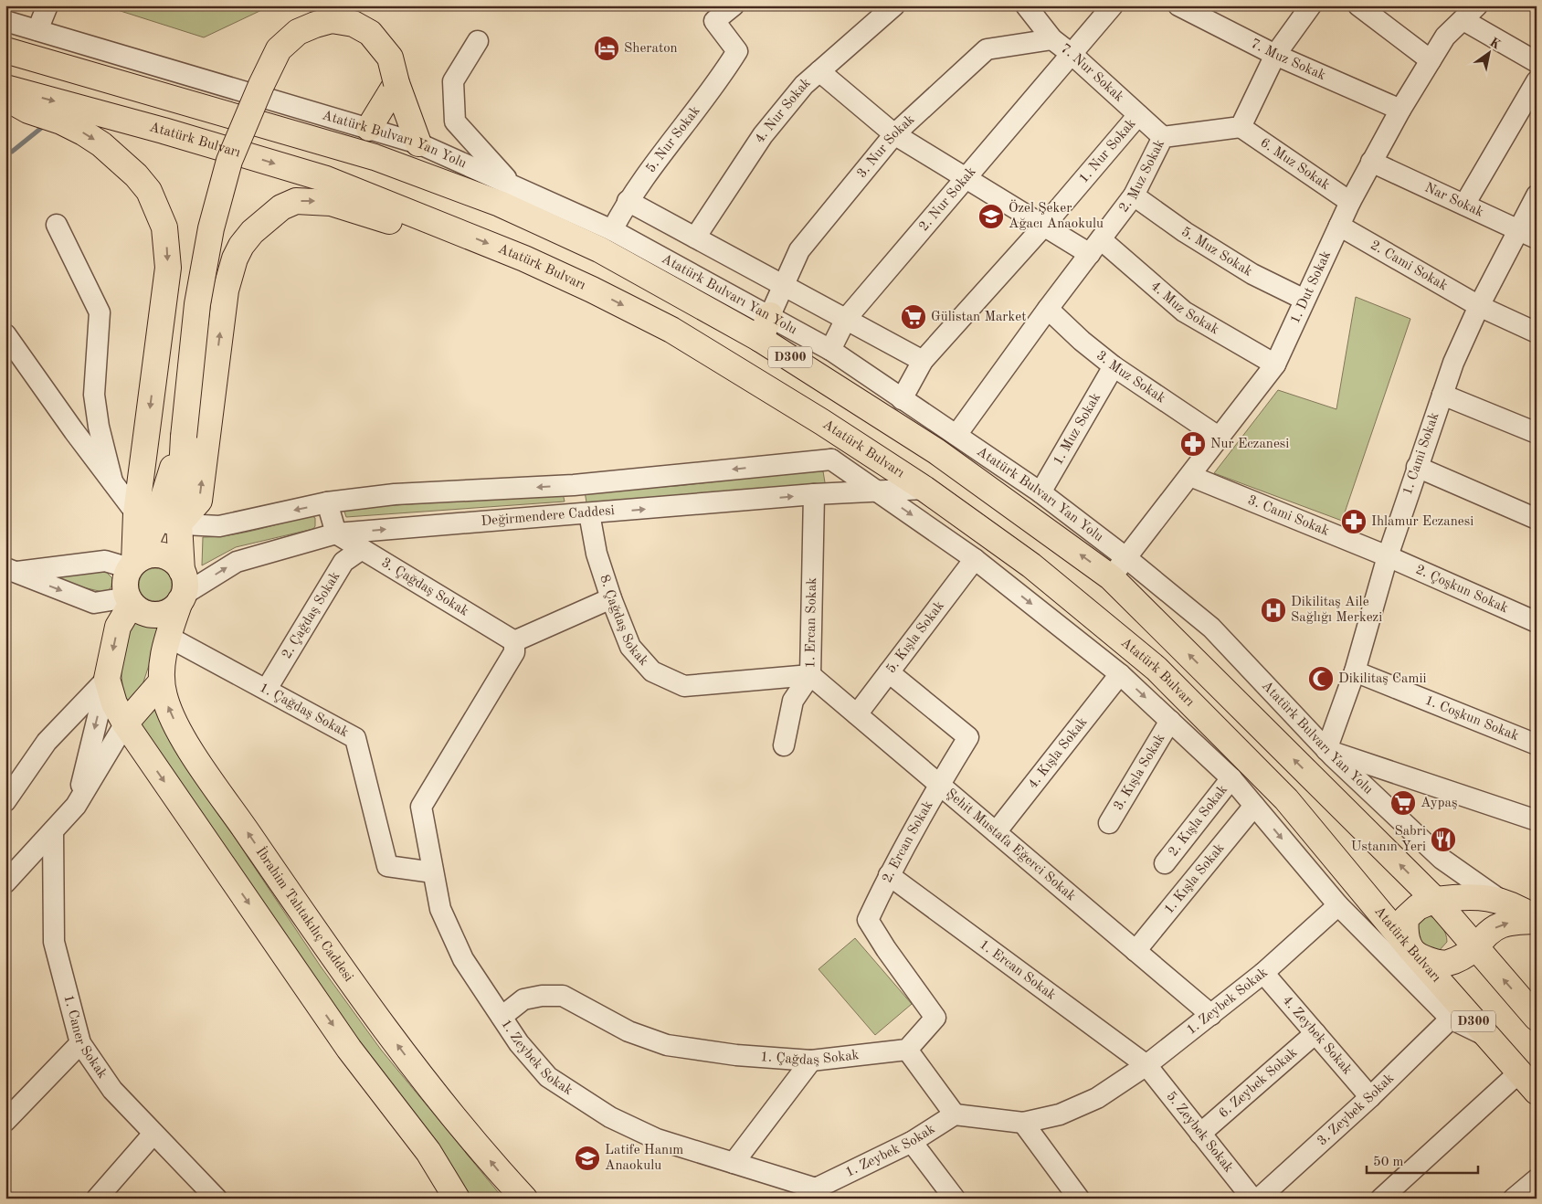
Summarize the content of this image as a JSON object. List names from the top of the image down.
{
  "streets": {
    "main road": ["Atatürk Bulvarı", "D300", "İbrahim Tahtakılıç Caddesi"],
    "street": [
      "7. Muz Sokak",
      "7. Nur Sokak",
      "4. Nur Sokak",
      "Atatürk Bulvarı Yan Yolu",
      "5. Nur Sokak",
      "3. Nur Sokak",
      "1. Nur Sokak",
      "6. Muz Sokak",
      "2. Muz Sokak",
      "2. Nur Sokak",
      "Nar Sokak",
      "5. Muz Sokak",
      "2. Cami Sokak",
      "1. Dut Sokak",
      "4. Muz Sokak",
      "3. Muz Sokak",
      "1. Muz Sokak",
      "1. Cami Sokak",
      "3. Cami Sokak",
      "Değirmendere Caddesi",
      "3. Çağdaş Sokak",
      "2. Çoşkun Sokak",
      "2. Çağdaş Sokak",
      "8. Çağdaş Sokak",
      "1. Ercan Sokak",
      "5. Kışla Sokak",
      "1. Çağdaş Sokak",
      "1. Coşkun Sokak",
      "4. Kışla Sokak",
      "3. Kışla Sokak",
      "2. Kışla Sokak",
      "2. Ercan Sokak",
      "Şehit Mustafa Eğerci Sokak",
      "1. Kışla Sokak",
      "1. Zeybek Sokak",
      "4. Zeybek Sokak",
      "1. Caner Sokak",
      "6. Zeybek Sokak",
      "3. Zeybek Sokak",
      "5. Zeybek Sokak"
    ]
  },
  "crossings": [
    ["7. Muz Sokak", "1. Dut Sokak"],
    ["7. Nur Sokak", "3. Nur Sokak"],
    ["7. Nur Sokak", "1. Nur Sokak"],
    ["7. Nur Sokak", "2. Muz Sokak"],
    ["7. Nur Sokak", "2. Nur Sokak"],
    ["4. Nur Sokak", "4. Muz Sokak"],
    ["Atatürk Bulvarı Yan Yolu", "5. Nur Sokak"],
    ["Atatürk Bulvarı Yan Yolu", "3. Nur Sokak"],
    ["Atatürk Bulvarı Yan Yolu", "1. Nur Sokak"],
    ["Atatürk Bulvarı Yan Yolu", "2. Muz Sokak"],
    ["Atatürk Bulvarı Yan Yolu", "2. Nur Sokak"],
    ["Atatürk Bulvarı Yan Yolu", "1. Dut Sokak"],
    ["Atatürk Bulvarı Yan Yolu", "1. Muz Sokak"],
    ["Atatürk Bulvarı Yan Yolu", "1. Cami Sokak"],
    ["Atatürk Bulvarı", "Değirmendere Caddesi"],
    ["3. Nur Sokak", "4. Muz Sokak"],
    ["1. Nur Sokak", "4. Muz Sokak"],
    ["6. Muz Sokak", "2. Muz Sokak"],
    ["6. Muz Sokak", "1. Dut Sokak"],
    ["2. Muz Sokak", "5. Muz Sokak"],
    ["2. Muz Sokak", "4. Muz Sokak"],
    ["2. Muz Sokak", "3. Muz Sokak"],
    ["2. Nur Sokak", "4. Muz Sokak"],
    ["Nar Sokak", "1. Dut Sokak"],
    ["Nar Sokak", "1. Cami Sokak"],
    ["5. Muz Sokak", "1. Dut Sokak"],
    ["2. Cami Sokak", "1. Dut Sokak"],
    ["2. Cami Sokak", "1. Cami Sokak"],
    ["1. Dut Sokak", "4. Muz Sokak"],
    ["1. Dut Sokak", "D300"],
    ["1. Dut Sokak", "3. Muz Sokak"],
    ["1. Dut Sokak", "3. Cami Sokak"],
    ["3. Muz Sokak", "1. Muz Sokak"],
    ["1. Cami Sokak", "3. Cami Sokak"],
    ["1. Cami Sokak", "2. Çoşkun Sokak"],
    ["1. Cami Sokak", "1. Coşkun Sokak"],
    ["3. Cami Sokak", "2. Çoşkun Sokak"],
    ["Değirmendere Caddesi", "3. Çağdaş Sokak"],
    ["Değirmendere Caddesi", "8. Çağdaş Sokak"],
    ["Değirmendere Caddesi", "1. Ercan Sokak"],
    ["Değirmendere Caddesi", "İbrahim Tahtakılıç Caddesi"],
    ["3. Çağdaş Sokak", "2. Çağdaş Sokak"],
    ["3. Çağdaş Sokak", "1. Zeybek Sokak"],
    ["2. Çağdaş Sokak", "1. Çağdaş Sokak"],
    ["8. Çağdaş Sokak", "1. Ercan Sokak"],
    ["8. Çağdaş Sokak", "Şehit Mustafa Eğerci Sokak"],
    ["1. Ercan Sokak", "2. Ercan Sokak"],
    ["1. Ercan Sokak", "Şehit Mustafa Eğerci Sokak"],
    ["1. Ercan Sokak", "1. Zeybek Sokak"],
    ["1. Ercan Sokak", "5. Zeybek Sokak"],
    ["5. Kışla Sokak", "2. Ercan Sokak"],
    ["5. Kışla Sokak", "Şehit Mustafa Eğerci Sokak"],
    ["1. Çağdaş Sokak", "2. Ercan Sokak"],
    ["1. Çağdaş Sokak", "İbrahim Tahtakılıç Caddesi"],
    ["1. Çağdaş Sokak", "1. Zeybek Sokak"],
    ["4. Kışla Sokak", "Şehit Mustafa Eğerci Sokak"],
    ["2. Ercan Sokak", "Şehit Mustafa Eğerci Sokak"],
    ["Şehit Mustafa Eğerci Sokak", "1. Kışla Sokak"],
    ["Şehit Mustafa Eğerci Sokak", "1. Zeybek Sokak"],
    ["1. Zeybek Sokak", "4. Zeybek Sokak"],
    ["1. Zeybek Sokak", "5. Zeybek Sokak"],
    ["4. Zeybek Sokak", "6. Zeybek Sokak"],
    ["4. Zeybek Sokak", "3. Zeybek Sokak"],
    ["6. Zeybek Sokak", "5. Zeybek Sokak"]
  ],
  "places": {
    "hotel": ["Sheraton"],
    "school or university": ["Özel Şeker Ağacı Anaokulu", "Latife Hanım Anaokulu"],
    "supermarket": ["Gülistan Market", "Aypaş"],
    "pharmacy": ["Nur Eczanesi", "Ihlamur Eczanesi"],
    "hospital": ["Dikilitaş Aile Sağlığı Merkezi"],
    "mosque": ["Dikilitaş Camii"],
    "restaurant": ["Sabri Ustanın Yeri"]
  },
  "scale_bar": "50 m",
  "north": "top right"
}
